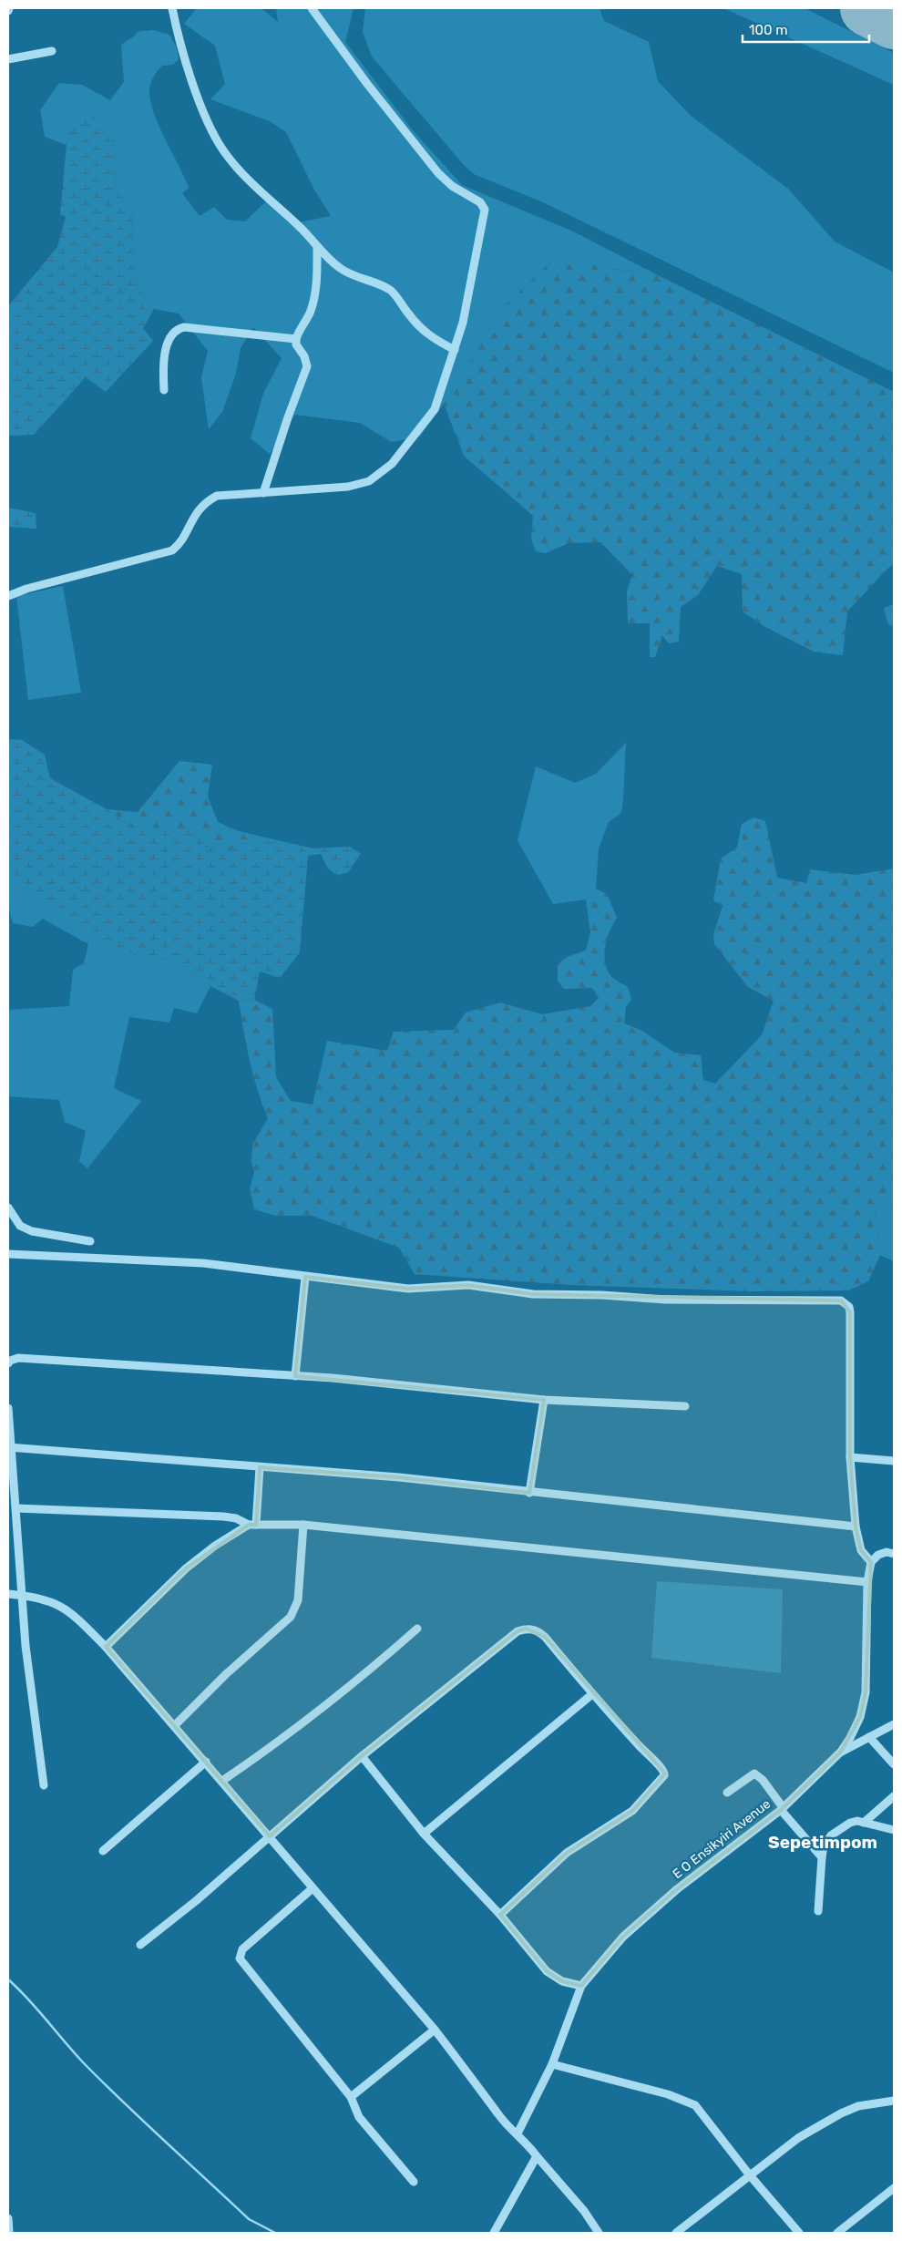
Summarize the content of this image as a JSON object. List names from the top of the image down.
{
  "streets": {
    "street": ["E O Ensikyiri Avenue"]
  },
  "districts": ["Sepetimpom"],
  "scale_bar": "100 m"
}
